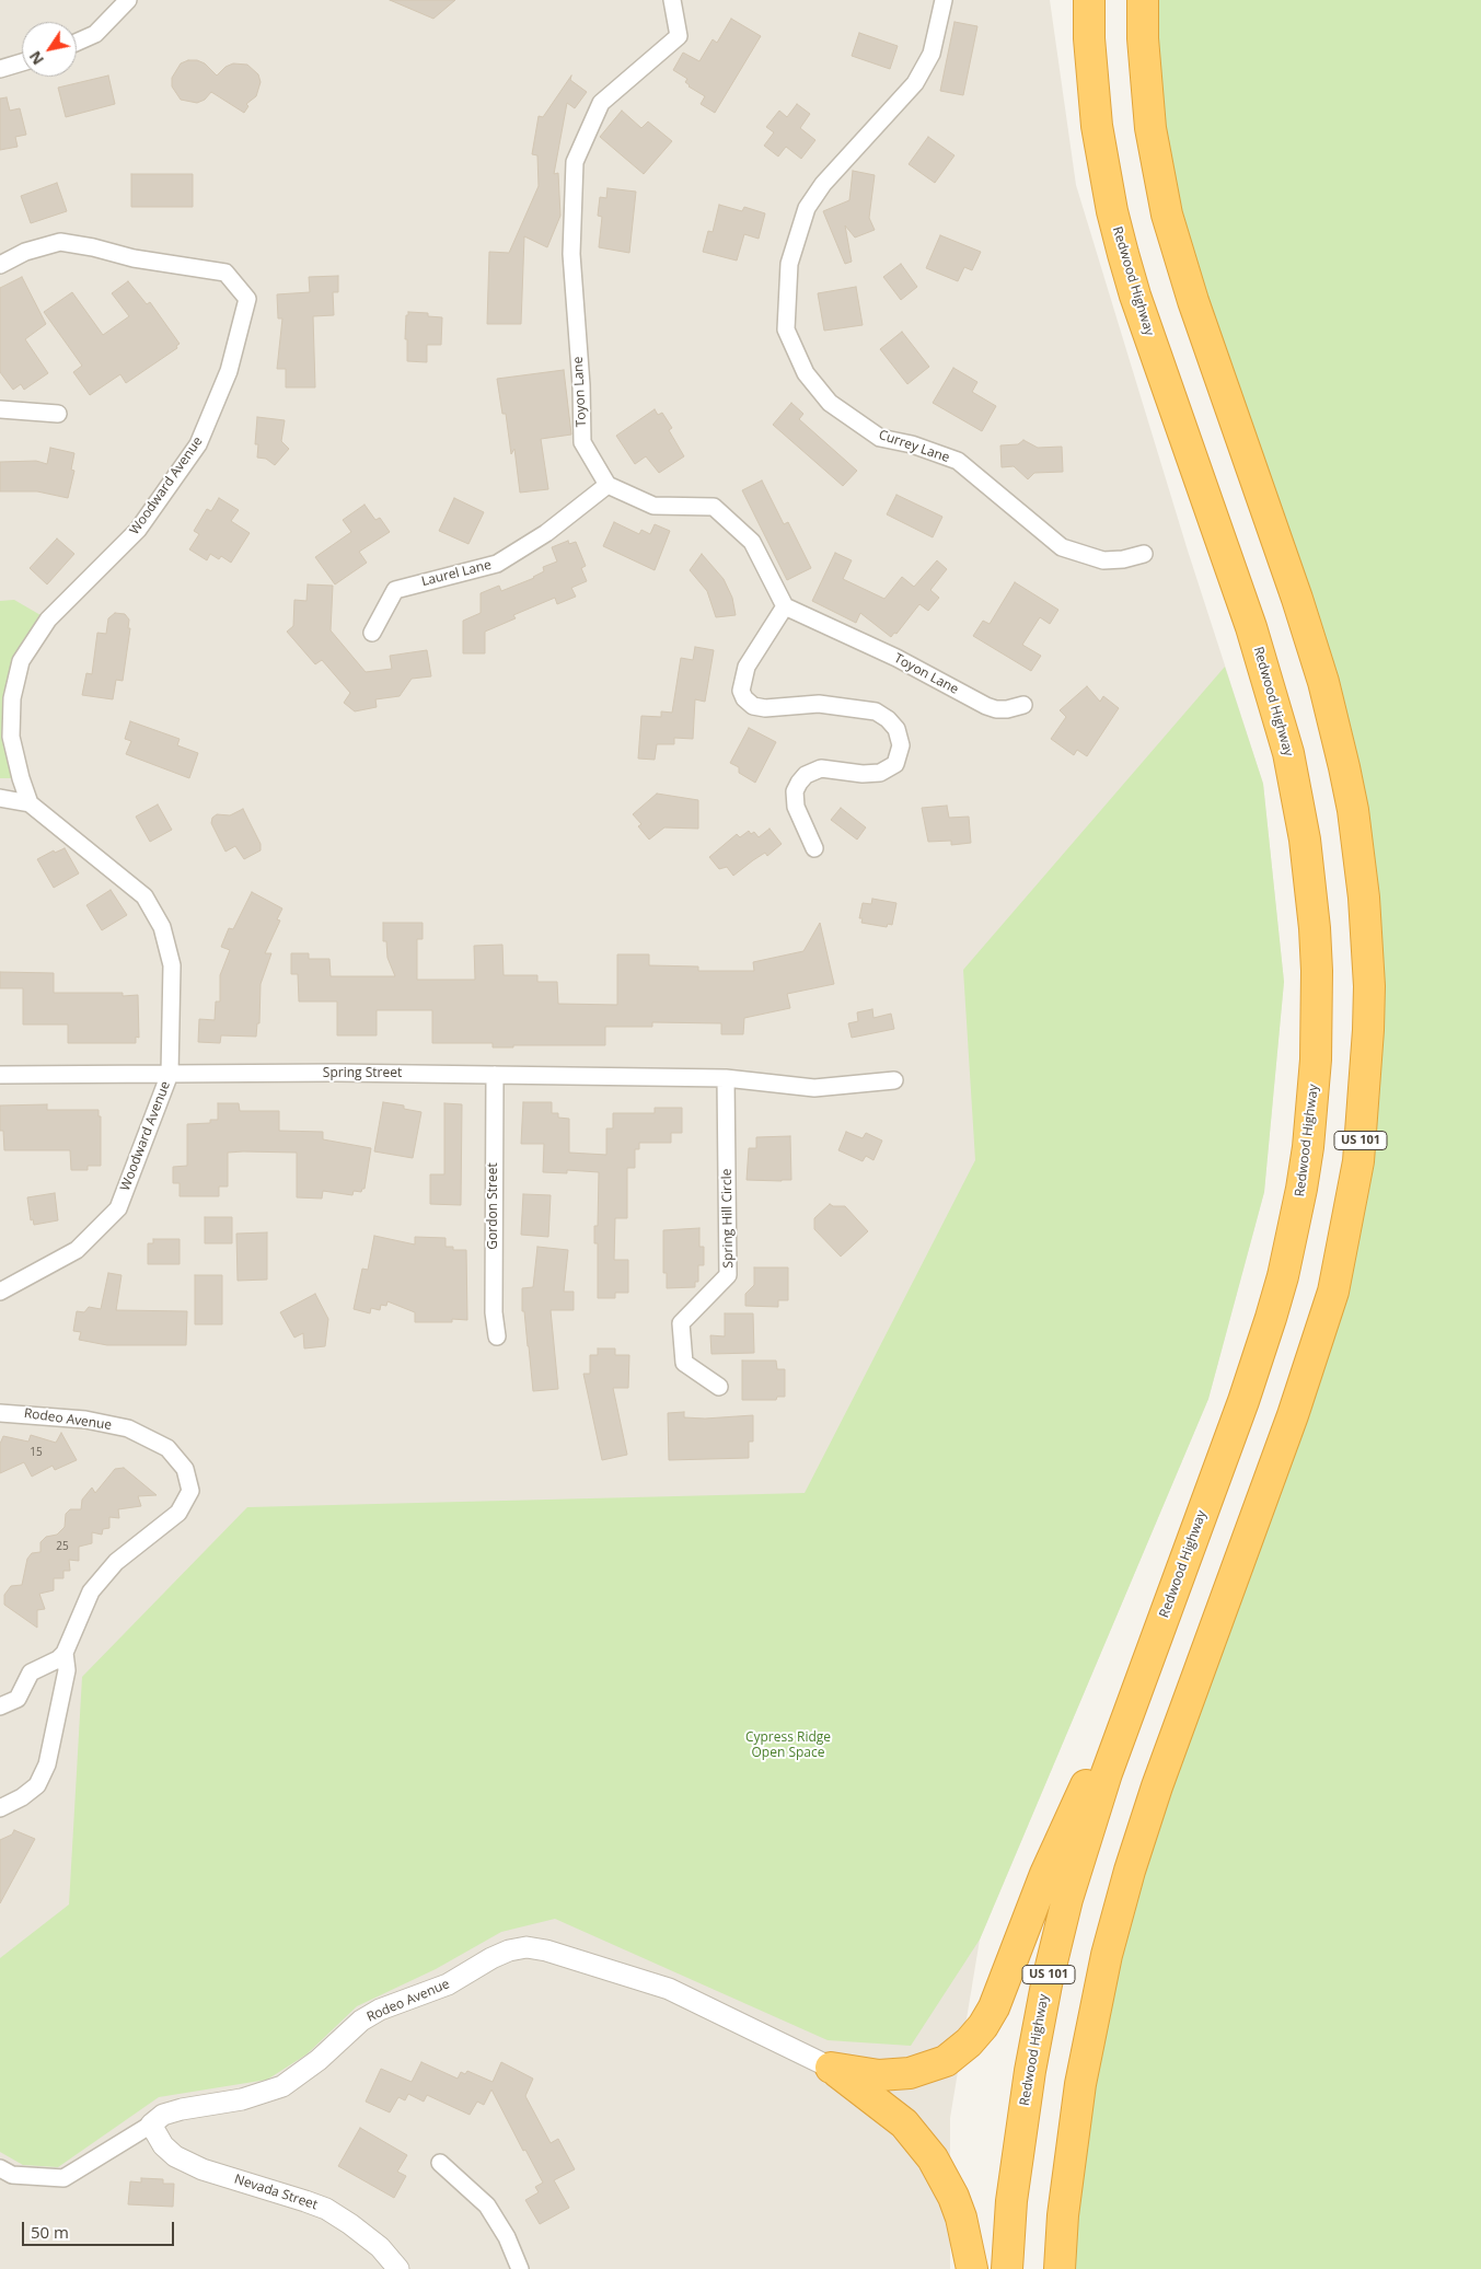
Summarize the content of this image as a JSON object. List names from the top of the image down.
{
  "streets": {
    "highway": ["Redwood Highway", "US 101"],
    "street": [
      "Toyon Lane",
      "Currey Lane",
      "Woodward Avenue",
      "Laurel Lane",
      "Spring Street",
      "Gordon Street",
      "Spring Hill Circle",
      "Rodeo Avenue",
      "Nevada Street"
    ]
  },
  "crossings": [
    ["Toyon Lane", "Laurel Lane"],
    ["Woodward Avenue", "Spring Street"],
    ["Spring Street", "Gordon Street"],
    ["Spring Street", "Spring Hill Circle"],
    ["Rodeo Avenue", "Nevada Street"]
  ],
  "parks": ["Cypress Ridge Open Space"],
  "house_numbers": ["15", "25"],
  "scale_bar": "50 m",
  "north": "bottom left"
}
